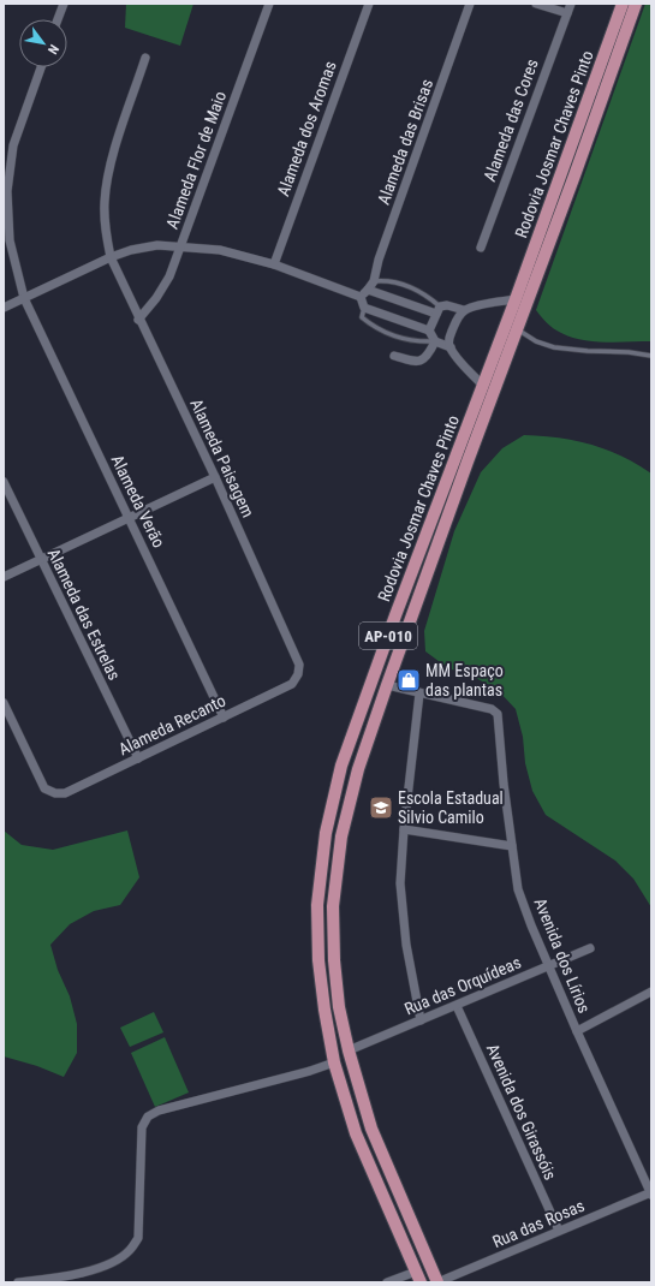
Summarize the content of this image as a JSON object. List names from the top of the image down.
{
  "streets": {
    "main road": ["Rodovia Josmar Chaves Pinto", "AP-010"],
    "street": [
      "Alameda das Cores",
      "Alameda dos Aromas",
      "Alameda das Brisas",
      "Alameda Flor de Maio",
      "Alameda Paisagem",
      "Alameda Verão",
      "Alameda das Estrelas",
      "Alameda Recanto",
      "Avenida dos Lírios",
      "Rua das Orquídeas",
      "Avenida dos Girassóis",
      "Rua das Rosas"
    ]
  },
  "crossings": [
    ["Rodovia Josmar Chaves Pinto", "Rua das Orquídeas"],
    ["Rodovia Josmar Chaves Pinto", "Rua das Rosas"],
    ["Alameda Flor de Maio", "Alameda Paisagem"],
    ["Alameda Paisagem", "Alameda Recanto"],
    ["Alameda Verão", "Alameda Recanto"],
    ["Alameda das Estrelas", "Alameda Recanto"],
    ["Avenida dos Lírios", "Rua das Orquídeas"],
    ["Avenida dos Lírios", "Rua das Rosas"],
    ["Rua das Orquídeas", "Avenida dos Girassóis"],
    ["Avenida dos Girassóis", "Rua das Rosas"]
  ],
  "places": {
    "shop": ["MM Espaço das plantas"],
    "school or university": ["Escola Estadual Silvio Camilo"]
  },
  "north": "bottom right"
}
